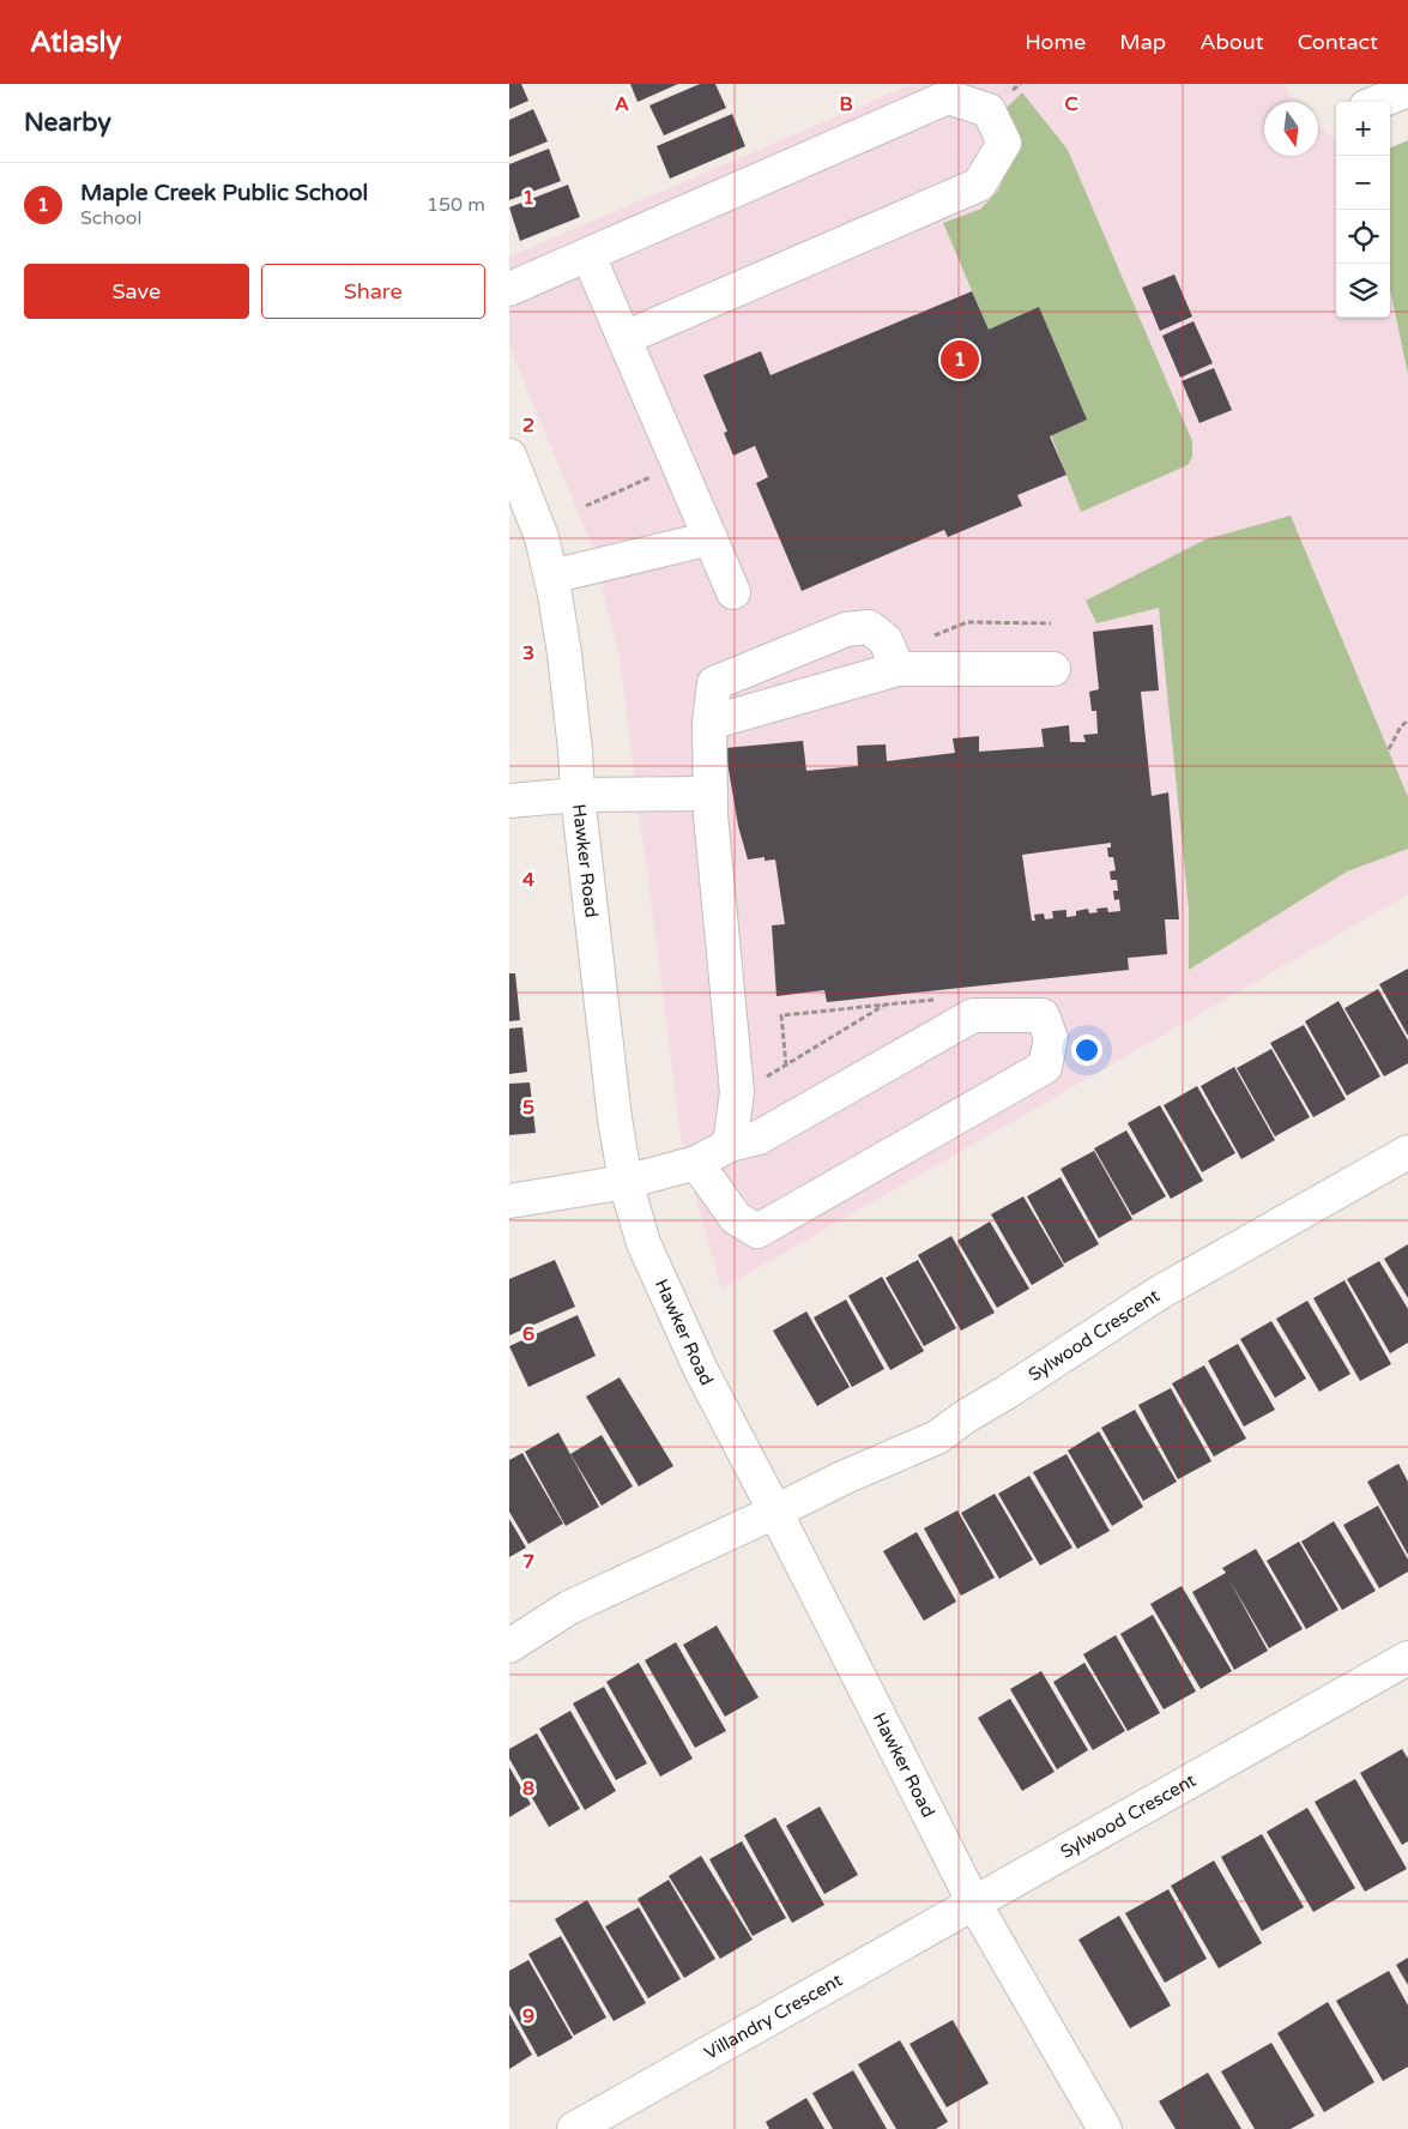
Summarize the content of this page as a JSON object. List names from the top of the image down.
{
  "streets": {
    "street": ["Hawker Road", "Sylwood Crescent", "Villandry Crescent"]
  },
  "crossings": [
    ["Hawker Road", "Sylwood Crescent"],
    ["Hawker Road", "Villandry Crescent"],
    ["Sylwood Crescent", "Villandry Crescent"]
  ],
  "north": "bottom",
  "page": {
    "header": "Atlasly",
    "nav": [
      "Home",
      "Map",
      "About",
      "Contact"
    ],
    "heading": "Nearby",
    "map_buttons": ["+", "−"],
    "list": [
      {
        "mark": "1",
        "name": "Maple Creek Public School",
        "note": "School",
        "value": "150 m"
      }
    ],
    "buttons": ["Save", "Share"],
    "pins": "1"
  },
  "grid": {
    "columns": ["A", "B", "C"],
    "rows": [
      "1",
      "2",
      "3",
      "4",
      "5",
      "6",
      "7",
      "8",
      "9"
    ]
  }
}
